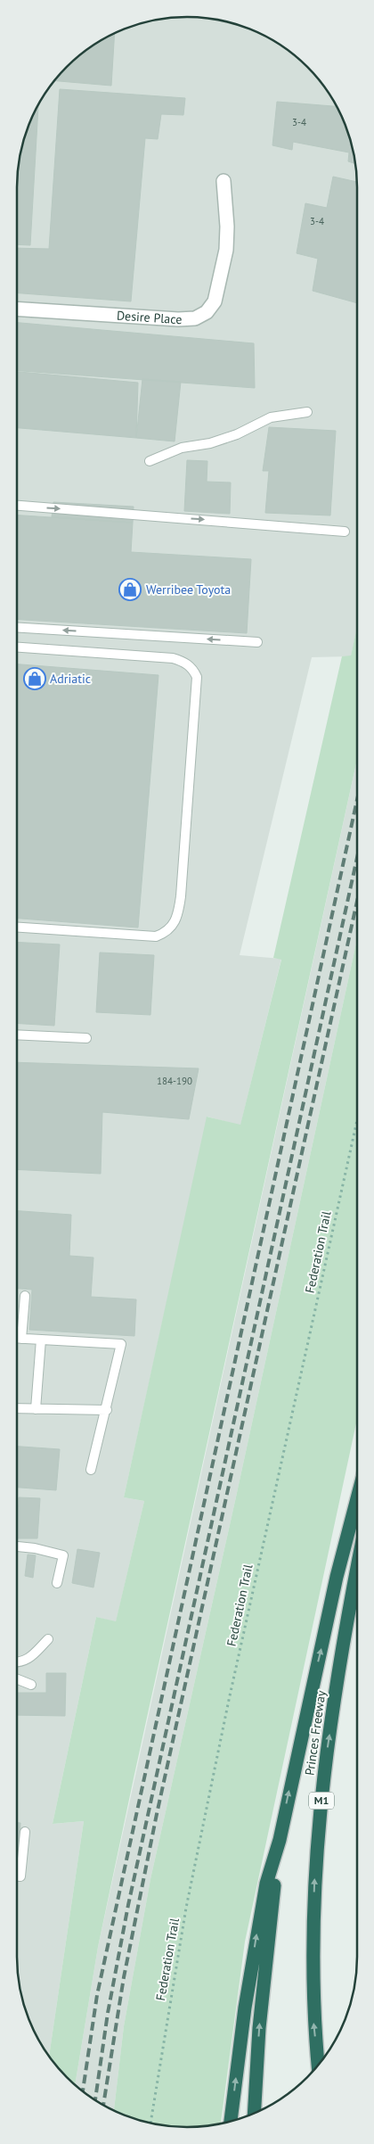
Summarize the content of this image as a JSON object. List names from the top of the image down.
{
  "streets": {
    "highway": ["Princes Freeway", "M1"],
    "street": ["Desire Place"],
    "path": ["Federation Trail"]
  },
  "places": {
    "shop": ["Werribee Toyota", "Adriatic"]
  },
  "house_numbers": ["3-4", "3-4", "184-190"]
}
